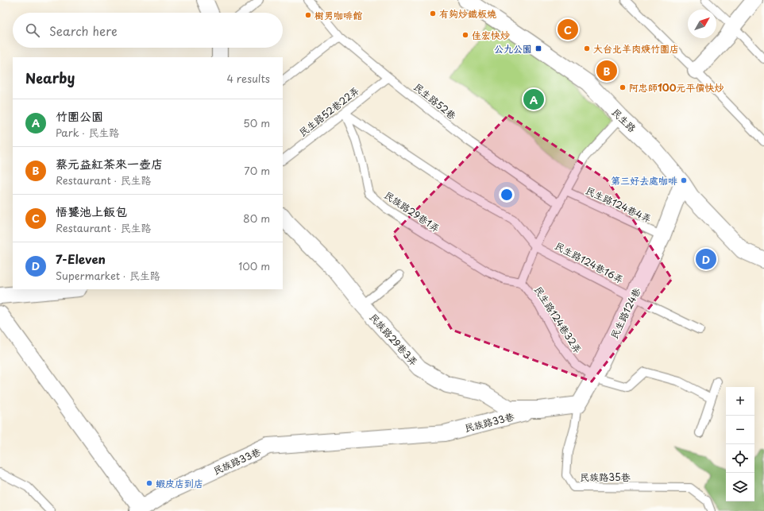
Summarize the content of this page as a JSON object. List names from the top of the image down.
{
  "streets": {
    "street": [
      "民生路",
      "民生路124巷",
      "民族路29巷3弄",
      "民族路33巷"
    ],
    "lane": [
      "民生路52巷",
      "民生路52巷22弄",
      "民生路124巷4弄",
      "民族路29巷1弄",
      "民生路124巷16弄",
      "民生路124巷32弄",
      "民族路35巷"
    ]
  },
  "crossings": [
    ["民生路52巷", "民生路52巷22弄"],
    ["民生路52巷22弄", "民族路29巷1弄"],
    ["民生路", "民生路124巷"],
    ["民生路124巷4弄", "民生路124巷"],
    ["民族路29巷1弄", "民生路124巷32弄"],
    ["民生路124巷16弄", "民生路124巷"],
    ["民生路124巷", "民生路124巷32弄"],
    ["民生路124巷", "民族路35巷"],
    ["民族路29巷3弄", "民族路33巷"]
  ],
  "places": {
    "other": [
      "有夠炒鐵板燒",
      "樹男咖啡館",
      "佳宏快炒",
      "大台北羊肉焿竹圍店",
      "阿忠師100元平價快炒",
      "第三好去處咖啡",
      "蝦皮店到店"
    ],
    "transit": ["公九公園"]
  },
  "north": "top right",
  "page": {
    "search": "Search here",
    "pins": [
      "C",
      "B",
      "A",
      "D"
    ],
    "heading": ["Nearby", "4 results"],
    "list": [
      {
        "mark": "A",
        "name": "竹圍公園",
        "note": "Park · 民生路",
        "value": "50 m"
      },
      {
        "mark": "B",
        "name": "蔡元益紅茶來一壺店",
        "note": "Restaurant · 民生路",
        "value": "70 m"
      },
      {
        "mark": "C",
        "name": "悟饕池上飯包",
        "note": "Restaurant · 民生路",
        "value": "80 m"
      },
      {
        "mark": "D",
        "name": "7-Eleven",
        "note": "Supermarket · 民生路",
        "value": "100 m"
      }
    ],
    "map_buttons": ["+", "−"]
  }
}
